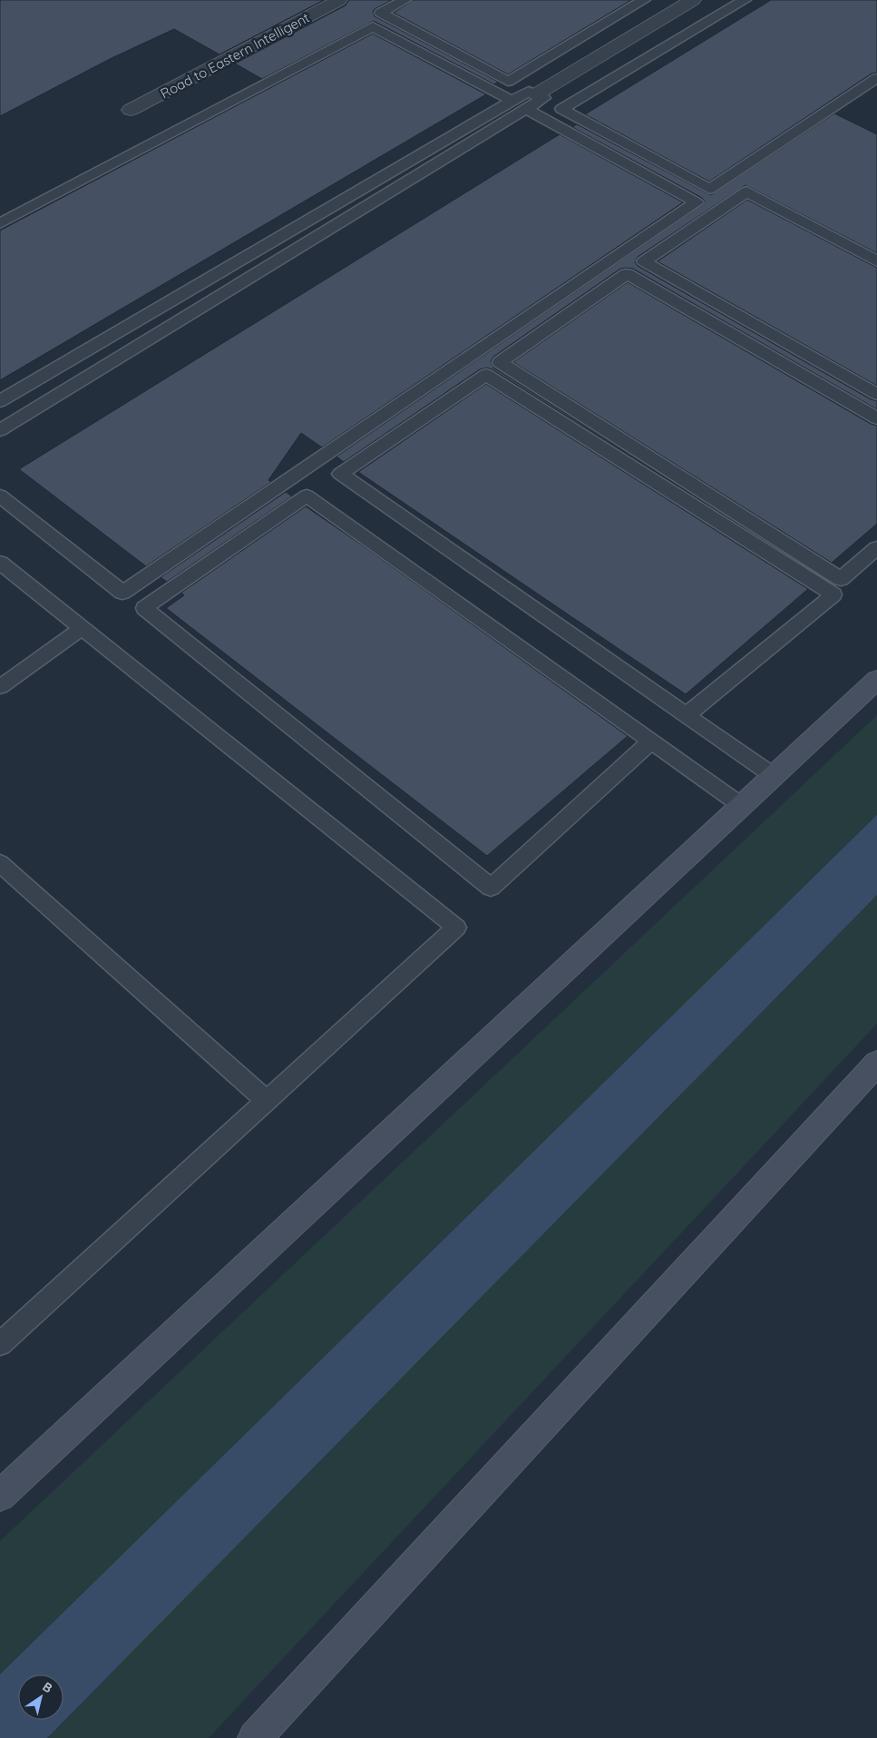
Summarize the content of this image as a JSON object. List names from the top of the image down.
{
  "streets": {
    "street": ["Road to Eastern Intelligent"]
  },
  "north": "top right"
}
